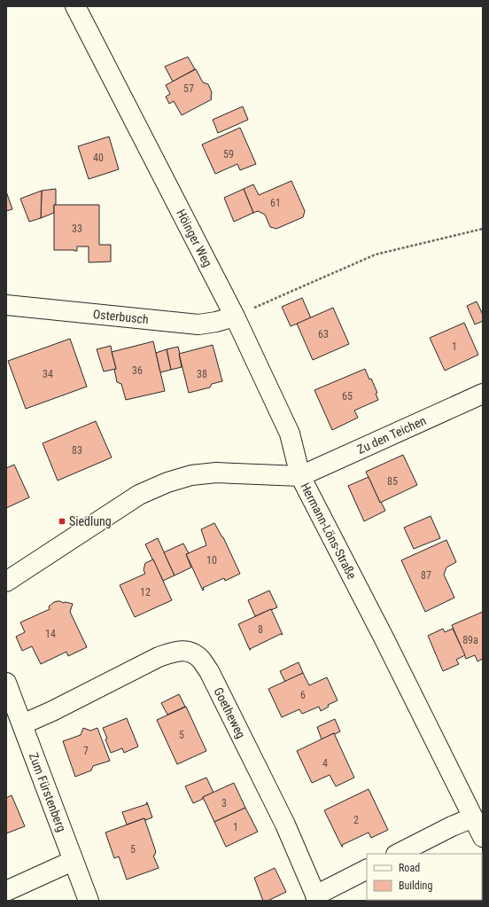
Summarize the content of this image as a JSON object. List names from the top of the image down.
{
  "streets": {
    "street": [
      "Höinger Weg",
      "Osterbusch",
      "Zu den Teichen",
      "Hermann-Löns-Straße",
      "Goetheweg",
      "Zum Fürstenberg"
    ]
  },
  "crossings": [
    ["Höinger Weg", "Osterbusch"],
    ["Höinger Weg", "Zu den Teichen"],
    ["Höinger Weg", "Hermann-Löns-Straße"],
    ["Zu den Teichen", "Hermann-Löns-Straße"],
    ["Goetheweg", "Zum Fürstenberg"]
  ],
  "places": {
    "transit": ["Siedlung"]
  },
  "house_numbers": [
    "57",
    "59",
    "40",
    "61",
    "33",
    "63",
    "1",
    "36",
    "34",
    "38",
    "65",
    "83",
    "85",
    "10",
    "87",
    "12",
    "8",
    "14",
    "89a",
    "6",
    "5",
    "7",
    "4",
    "3",
    "2",
    "1",
    "5"
  ],
  "legend": ["Road", "Building"]
}
